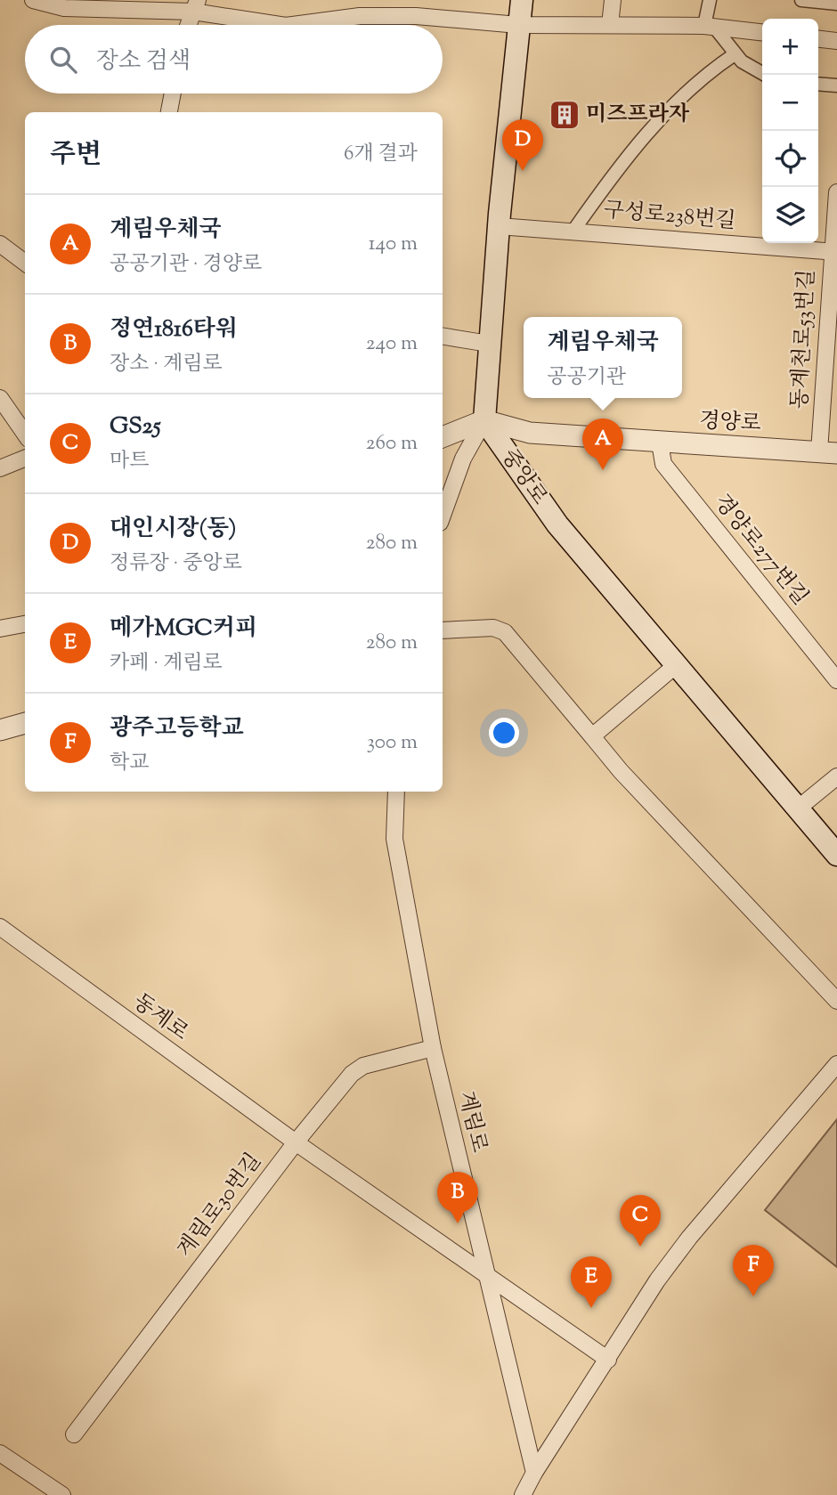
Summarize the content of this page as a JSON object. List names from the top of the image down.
{
  "streets": {
    "main road": ["중앙로"],
    "street": [
      "구성로238번길",
      "동계천로53번길",
      "경양로",
      "경양로277번길",
      "동계로",
      "계림로",
      "계림로30번길"
    ]
  },
  "crossings": [
    ["구성로238번길", "동계천로53번길"],
    ["동계천로53번길", "경양로"],
    ["경양로", "중앙로"],
    ["경양로", "경양로277번길"],
    ["동계로", "계림로"],
    ["동계로", "계림로30번길"],
    ["계림로", "계림로30번길"]
  ],
  "places": {
    "building": ["미즈프라자"]
  },
  "page": {
    "map_buttons": ["+", "−"],
    "search": "장소 검색",
    "heading": ["주변", "6개 결과"],
    "pins": [
      "D",
      "A",
      "B",
      "C",
      "F",
      "E"
    ],
    "list": [
      {
        "mark": "A",
        "name": "계림우체국",
        "note": "공공기관 · 경양로",
        "value": "140 m"
      },
      {
        "mark": "B",
        "name": "정연1816타워",
        "note": "장소 · 계림로",
        "value": "240 m"
      },
      {
        "mark": "C",
        "name": "GS25",
        "note": "마트",
        "value": "260 m"
      },
      {
        "mark": "D",
        "name": "대인시장(동)",
        "note": "정류장 · 중앙로",
        "value": "280 m"
      },
      {
        "mark": "E",
        "name": "메가MGC커피",
        "note": "카페 · 계림로",
        "value": "280 m"
      },
      {
        "mark": "F",
        "name": "광주고등학교",
        "note": "학교",
        "value": "300 m"
      }
    ],
    "popup": ["계림우체국", "공공기관"]
  }
}
